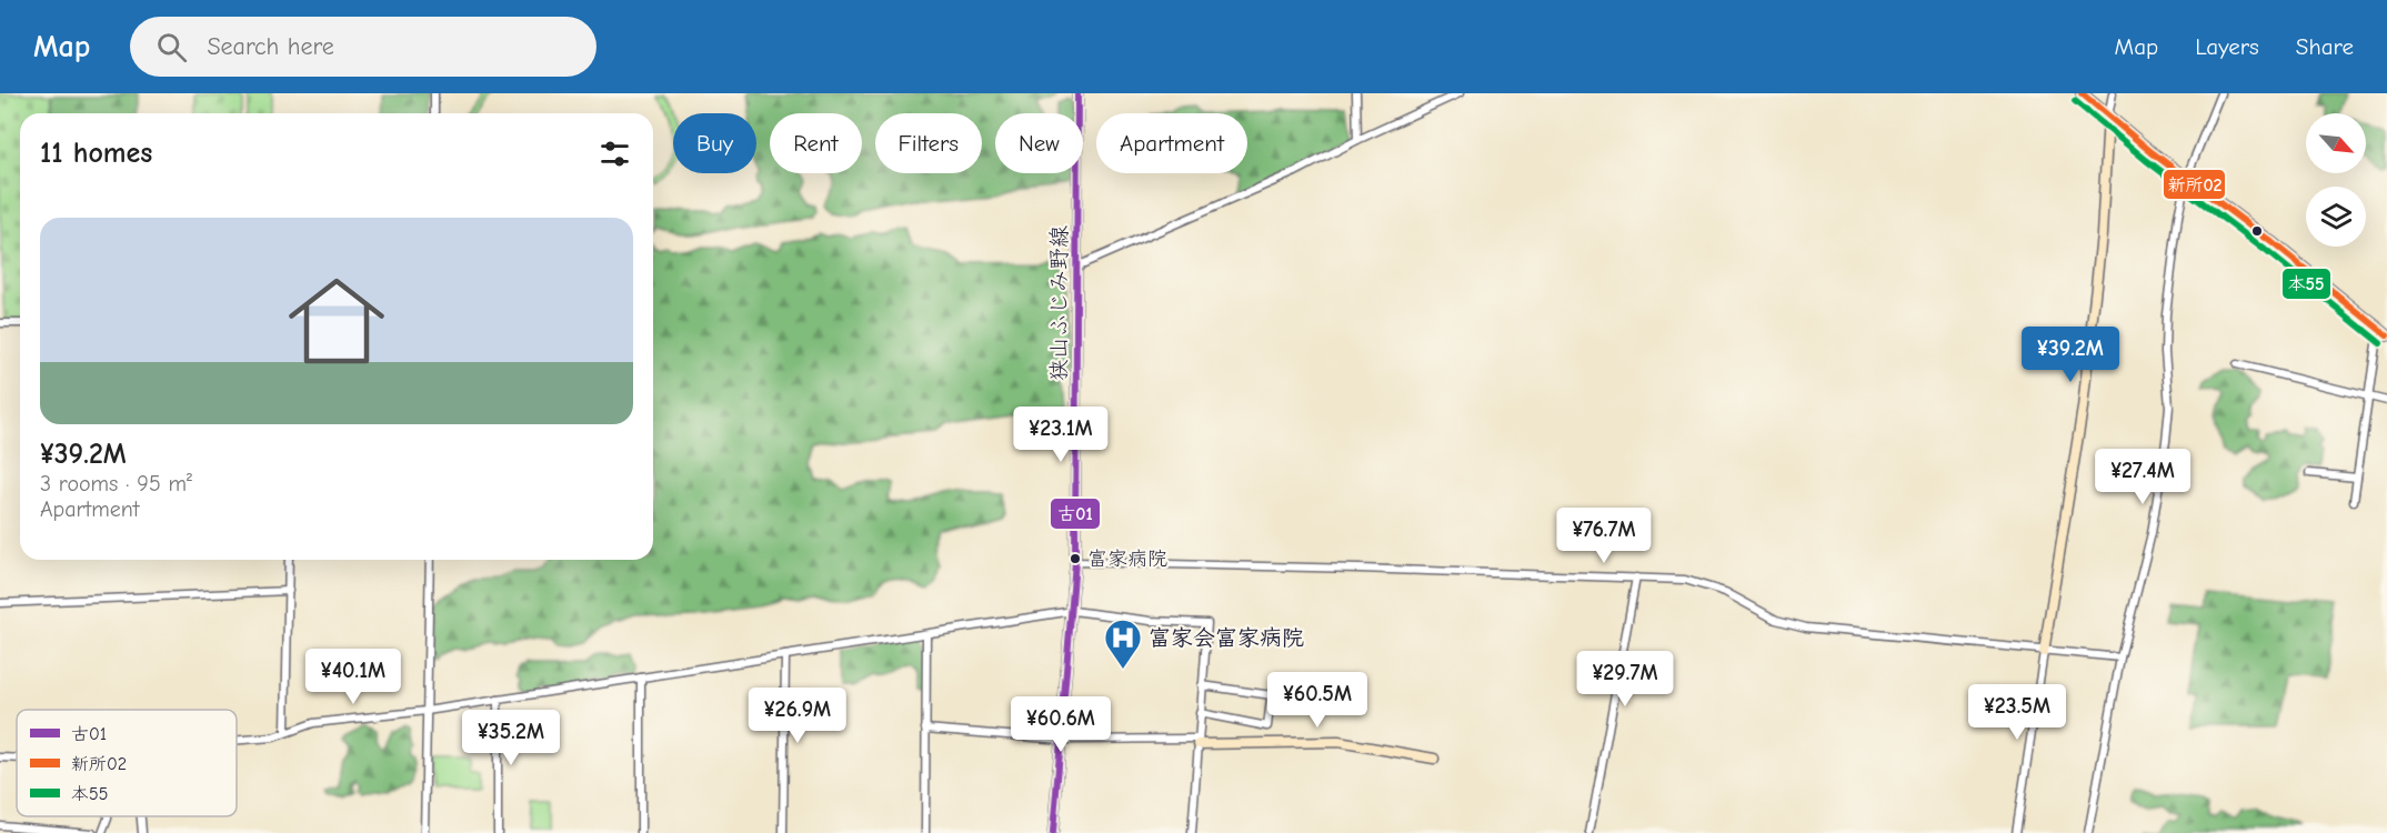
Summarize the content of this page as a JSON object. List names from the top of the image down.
{
  "streets": {
    "street": ["狭山ふじみ野線"]
  },
  "places": {
    "other": ["富家病院"],
    "hospital": ["富家会富家病院"]
  },
  "lines": ["transit line 古01", "transit line 新所02", "transit line 本55"],
  "legend": ["古01", "新所02", "本55"],
  "north": "bottom right",
  "page": {
    "header": "Map",
    "search": "Search here",
    "nav": ["Map", "Layers", "Share"],
    "chip": [
      "Buy",
      "Rent",
      "Filters",
      "New",
      "Apartment"
    ],
    "heading": "11 homes",
    "list": [
      {
        "name": "¥39.2M",
        "note": "3 rooms · 95 m² · Apartment"
      }
    ],
    "price": [
      "¥39.2M",
      "¥23.1M",
      "¥27.4M",
      "¥76.7M",
      "¥40.1M",
      "¥29.7M",
      "¥60.5M",
      "¥23.5M",
      "¥26.9M",
      "¥60.6M",
      "¥35.2M"
    ]
  }
}
